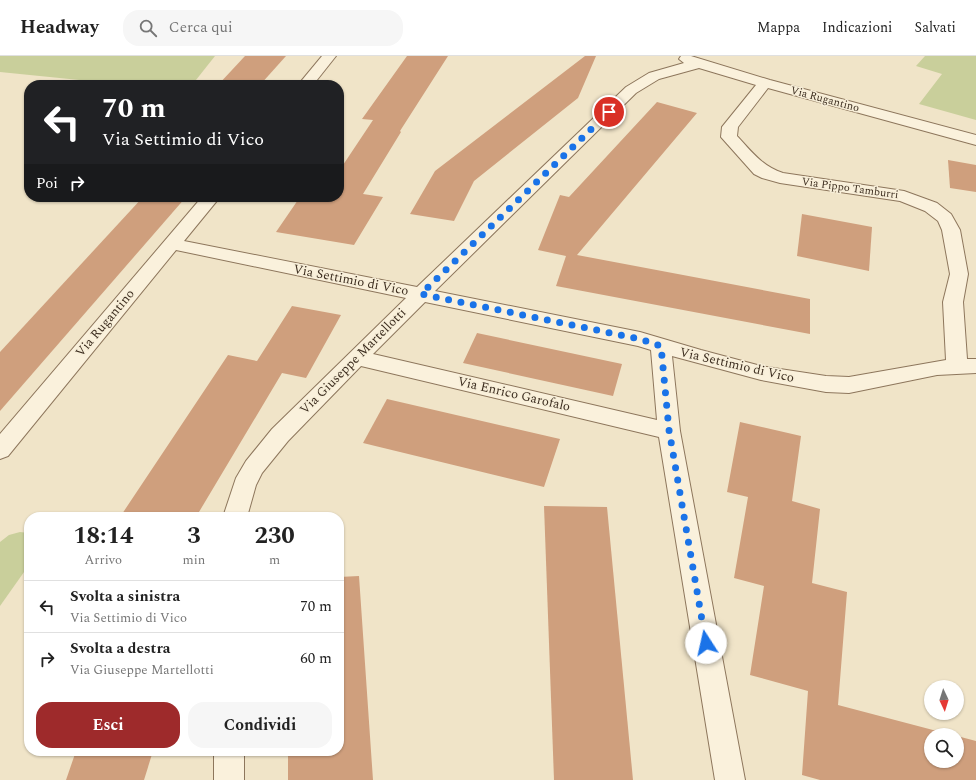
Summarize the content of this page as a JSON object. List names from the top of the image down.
{
  "streets": {
    "street": [
      "Via Rugantino",
      "Via Pippo Tamburri",
      "Via Settimio di Vico",
      "Via Giuseppe Martellotti",
      "Via Enrico Garofalo"
    ]
  },
  "crossings": [
    ["Via Rugantino", "Via Pippo Tamburri"],
    ["Via Rugantino", "Via Settimio di Vico"],
    ["Via Rugantino", "Via Giuseppe Martellotti"],
    ["Via Pippo Tamburri", "Via Settimio di Vico"],
    ["Via Settimio di Vico", "Via Giuseppe Martellotti"],
    ["Via Giuseppe Martellotti", "Via Enrico Garofalo"]
  ],
  "north": "bottom",
  "page": {
    "header": "Headway",
    "search": "Cerca qui",
    "nav": ["Mappa", "Indicazioni", "Salvati"],
    "turn": ["70 m", "Via Settimio di Vico"],
    "then": "Poi",
    "eta": [
      "18:14",
      "Arrivo",
      "3",
      "min",
      "230",
      "m"
    ],
    "list": [
      {
        "name": "Svolta a sinistra",
        "note": "Via Settimio di Vico",
        "value": "70 m"
      },
      {
        "name": "Svolta a destra",
        "note": "Via Giuseppe Martellotti",
        "value": "60 m"
      }
    ],
    "buttons": ["Esci", "Condividi"]
  }
}
